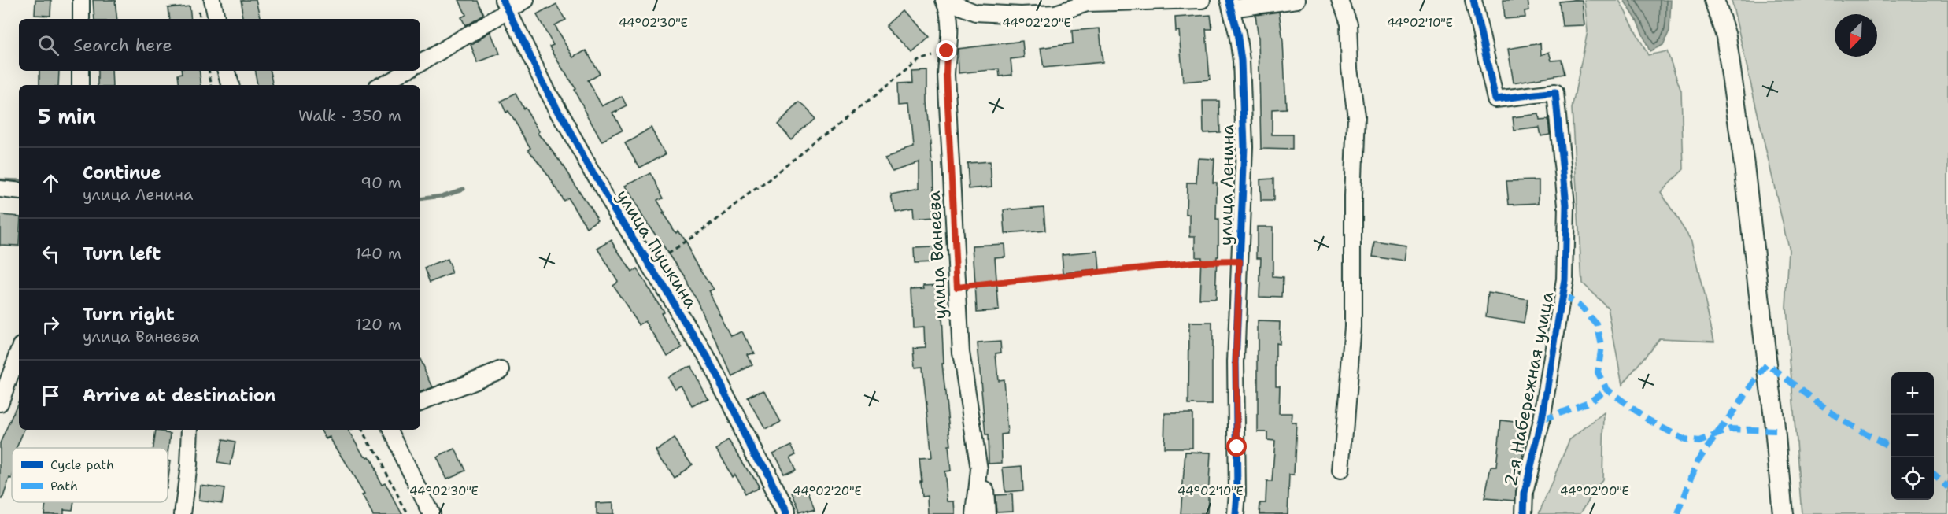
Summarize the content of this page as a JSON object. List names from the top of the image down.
{
  "streets": {
    "street": [
      "улица Ленина",
      "улица Пушкина",
      "улица Ванеева",
      "2-я Набережная улица"
    ]
  },
  "legend": ["Cycle path", "Path"],
  "north": "bottom left",
  "page": {
    "search": "Search here",
    "heading": ["5 min", "Walk · 350 m"],
    "list": [
      ["Continue", "улица Ленина", "90 m"],
      ["Turn left", "140 m"],
      ["Turn right", "улица Ванеева", "120 m"],
      "Arrive at destination"
    ],
    "map_buttons": ["+", "−"]
  },
  "coordinates": [
    "44°02'30\"E",
    "44°02'20\"E",
    "44°02'10\"E",
    "44°02'00\"E"
  ]
}
